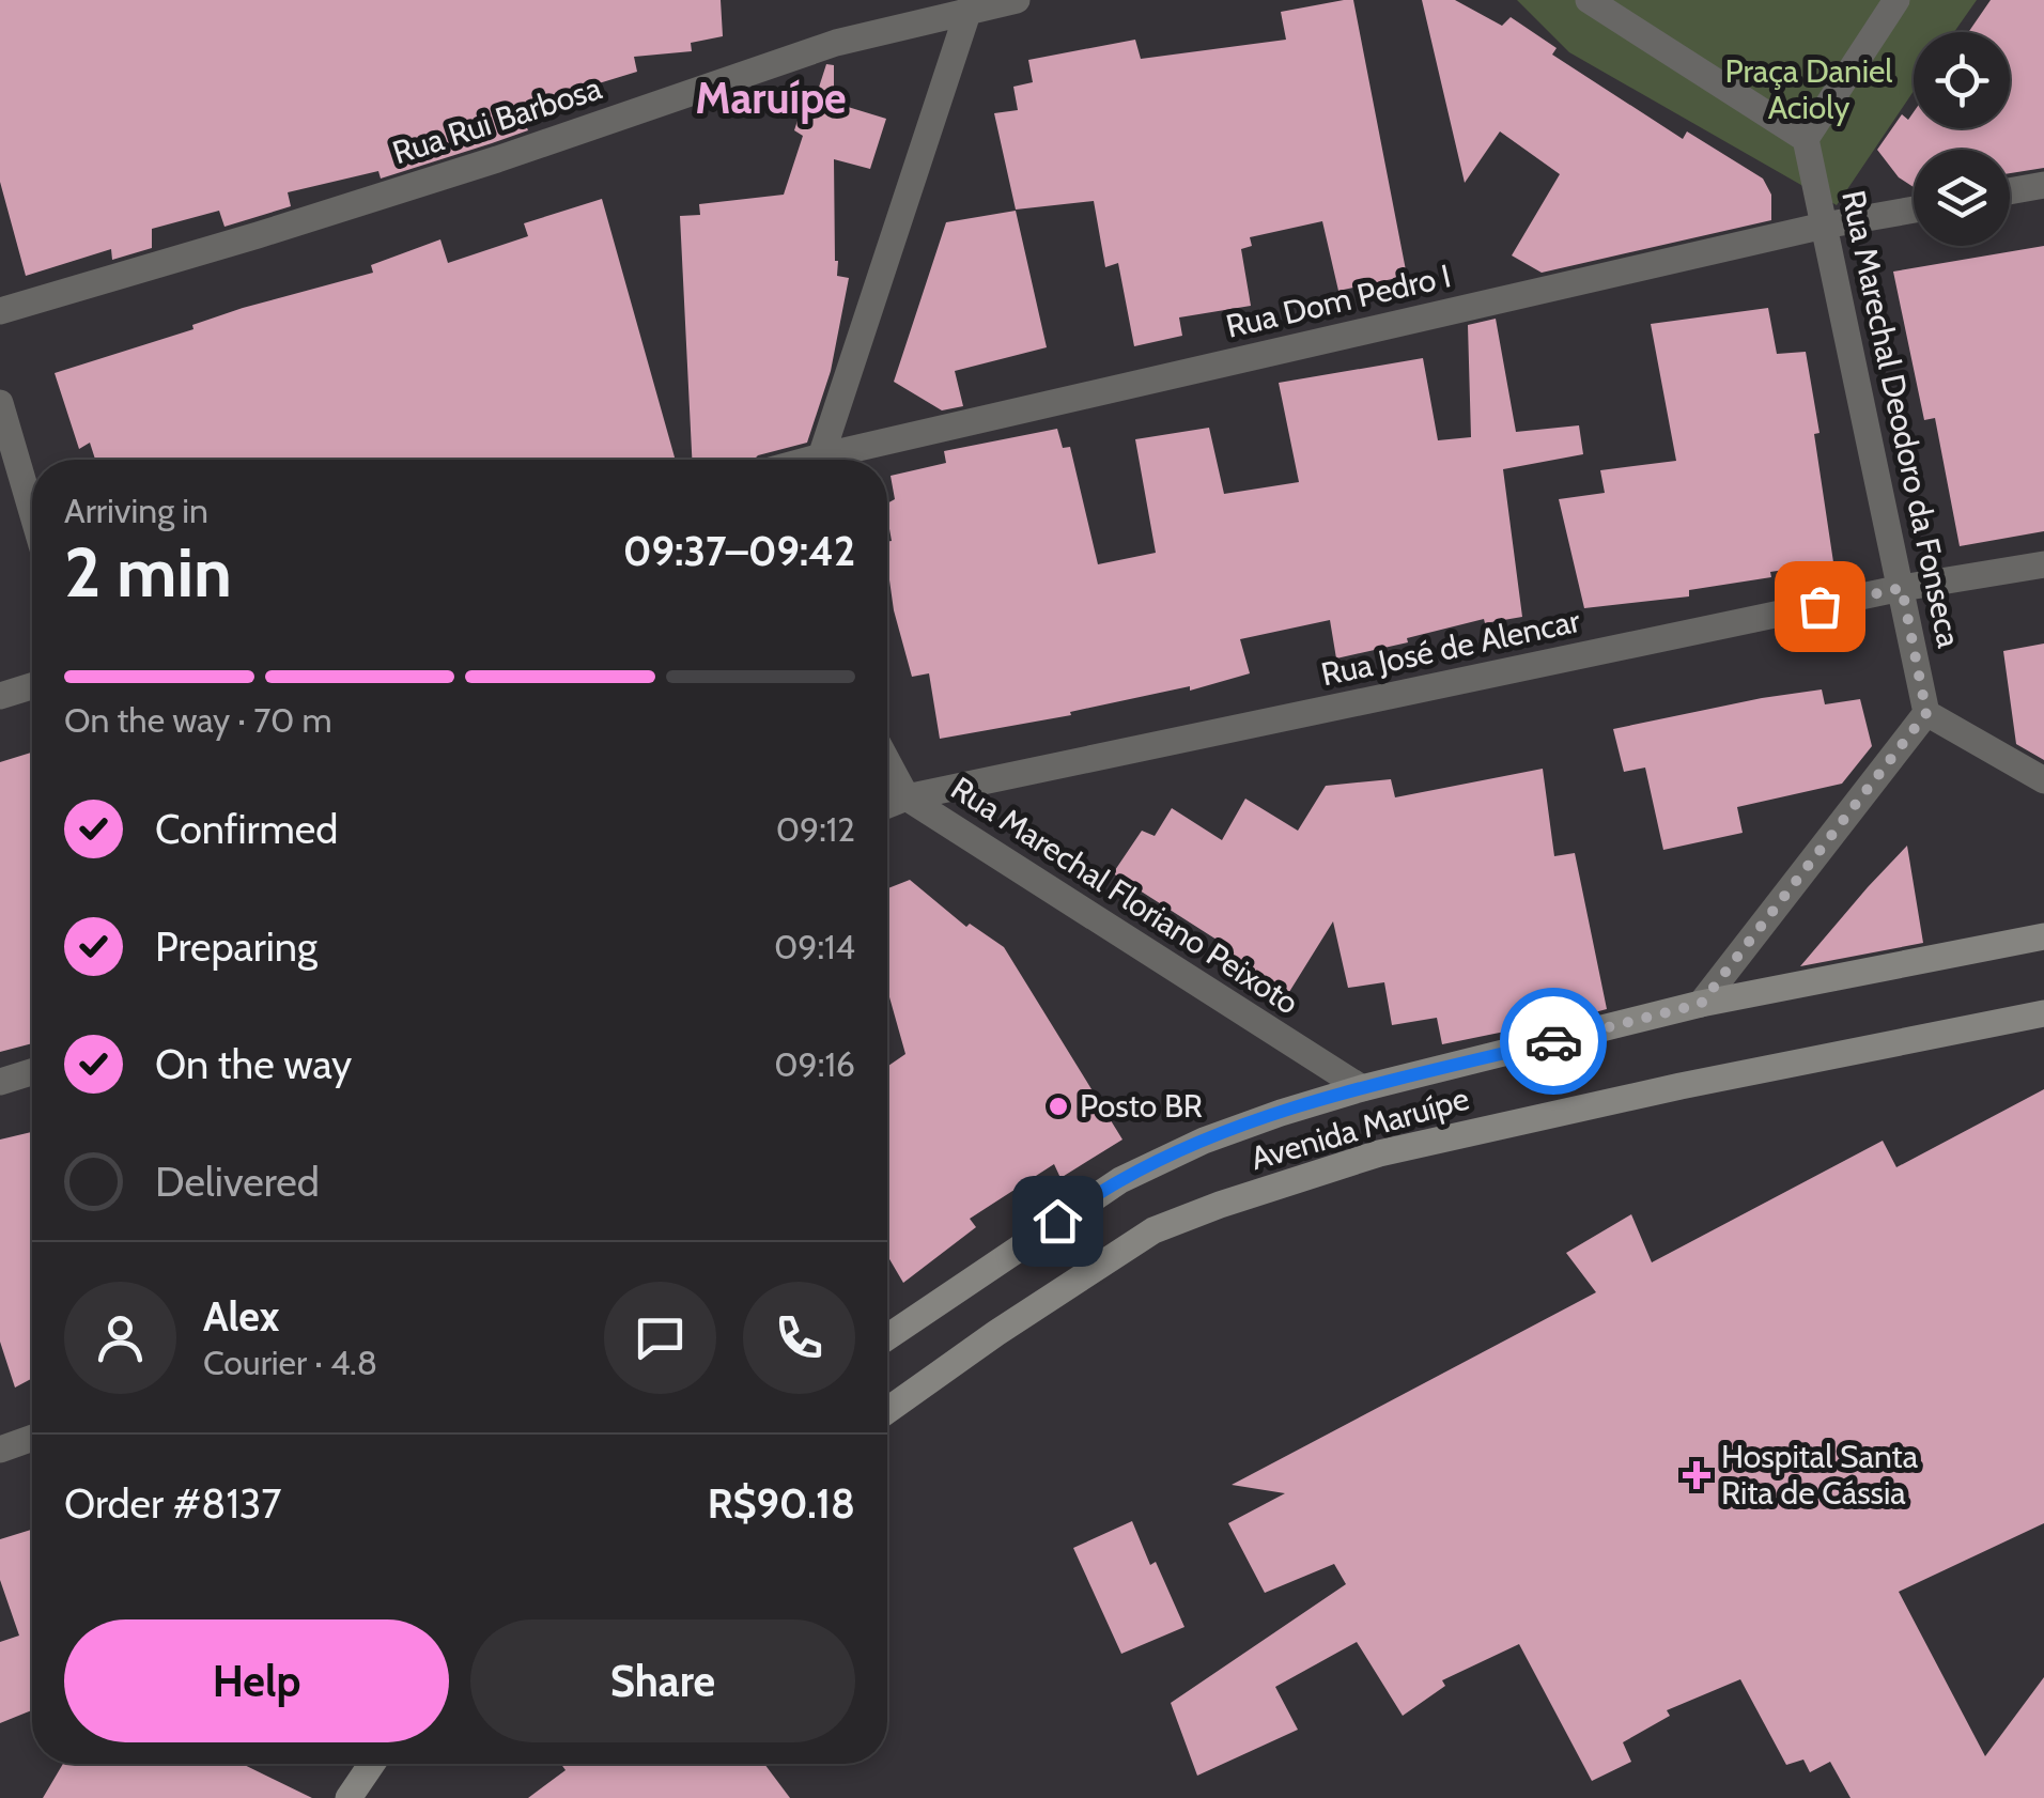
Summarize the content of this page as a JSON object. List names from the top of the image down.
{
  "streets": {
    "main road": ["Avenida Maruípe"],
    "street": [
      "Rua Rui Barbosa",
      "Rua Dom Pedro I",
      "Rua Marechal Deodoro da Fonseca",
      "Rua José de Alencar",
      "Rua Marechal Floriano Peixoto"
    ]
  },
  "crossings": [
    ["Rua Dom Pedro I", "Rua Marechal Deodoro da Fonseca"],
    ["Rua Marechal Deodoro da Fonseca", "Rua José de Alencar"],
    ["Rua José de Alencar", "Rua Marechal Floriano Peixoto"],
    ["Rua Marechal Floriano Peixoto", "Avenida Maruípe"]
  ],
  "districts": ["Maruípe"],
  "parks": ["Praça Daniel Acioly"],
  "places": {
    "other": ["Posto BR"],
    "health": ["Hospital Santa Rita de Cássia"]
  },
  "page": {
    "heading": ["2 min", "Arriving in", "09:37–09:42"],
    "panel": [
      "Alex",
      "Courier · 4.8",
      "Order #8137",
      "R$90.18"
    ],
    "bar": "On the way · 70 m",
    "list": [
      ["Confirmed", "09:12"],
      ["Preparing", "09:14"],
      ["On the way", "09:16"],
      "Delivered"
    ],
    "buttons": ["Help", "Share"]
  }
}
